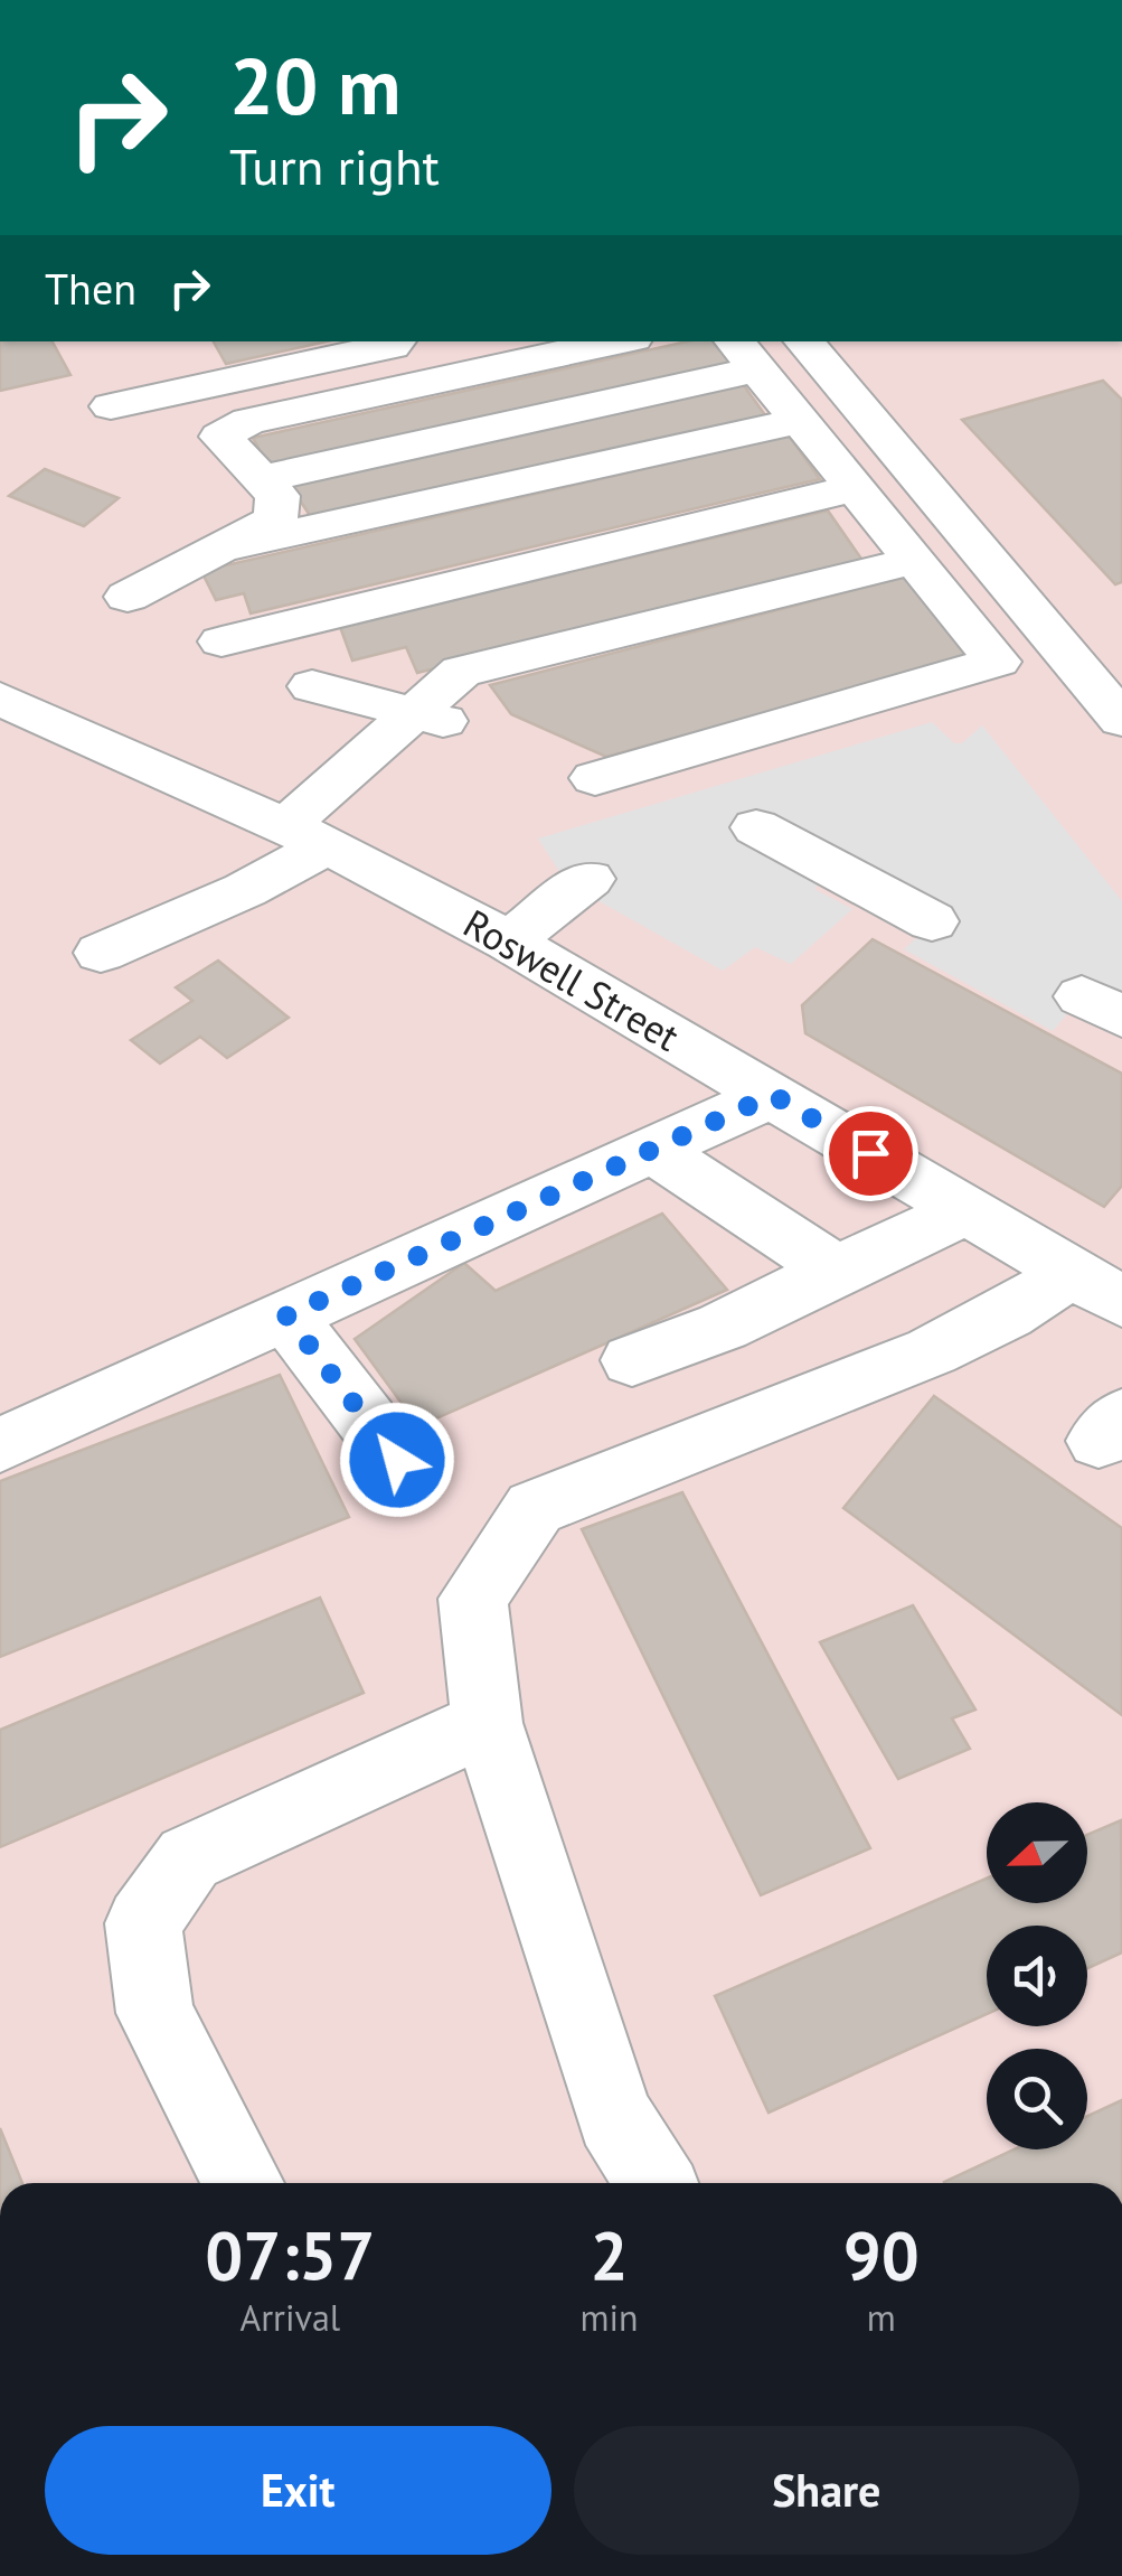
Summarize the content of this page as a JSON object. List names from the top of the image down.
{
  "streets": {
    "street": ["Roswell Street"]
  },
  "north": "left",
  "page": {
    "turn": ["20 m", "Turn right"],
    "then": "Then",
    "eta": [
      "07:57",
      "Arrival",
      "2",
      "min",
      "90",
      "m"
    ],
    "buttons": ["Exit", "Share"]
  }
}
